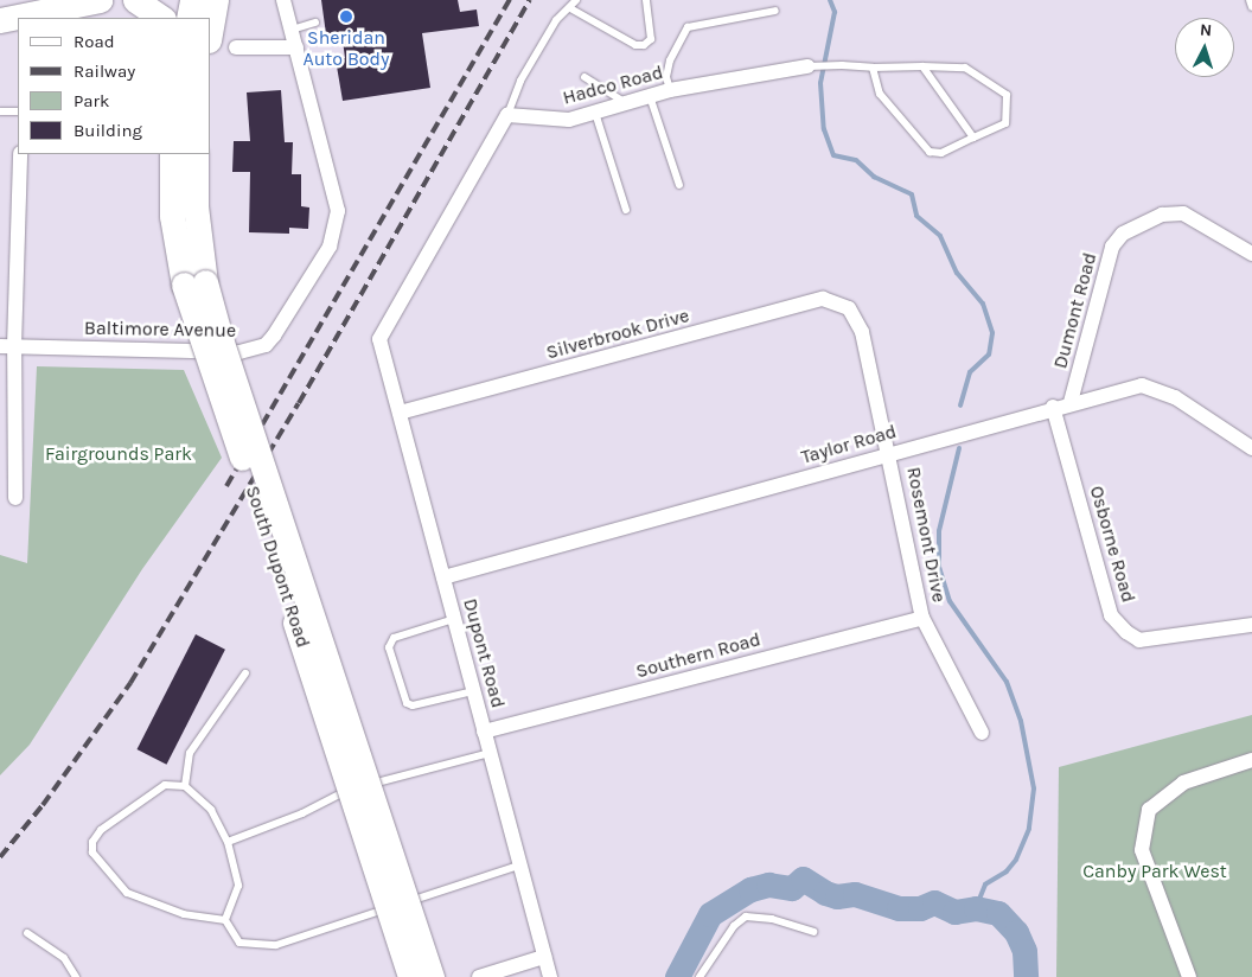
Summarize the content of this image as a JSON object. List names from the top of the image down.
{
  "streets": {
    "main road": ["South Dupont Road"],
    "street": [
      "Hadco Road",
      "Dumont Road",
      "Baltimore Avenue",
      "Silverbrook Drive",
      "Taylor Road",
      "Rosemont Drive",
      "Osborne Road",
      "Dupont Road",
      "Southern Road"
    ]
  },
  "crossings": [
    ["Hadco Road", "Dupont Road"],
    ["Dumont Road", "Taylor Road"],
    ["Silverbrook Drive", "Rosemont Drive"],
    ["Silverbrook Drive", "Dupont Road"],
    ["Taylor Road", "Rosemont Drive"],
    ["Taylor Road", "Osborne Road"],
    ["Taylor Road", "Dupont Road"],
    ["Rosemont Drive", "Southern Road"],
    ["Dupont Road", "Southern Road"]
  ],
  "parks": ["Fairgrounds Park", "Canby Park West"],
  "places": ["Sheridan Auto Body"],
  "legend": [
    "Road",
    "Railway",
    "Park",
    "Building"
  ],
  "north": "top"
}
